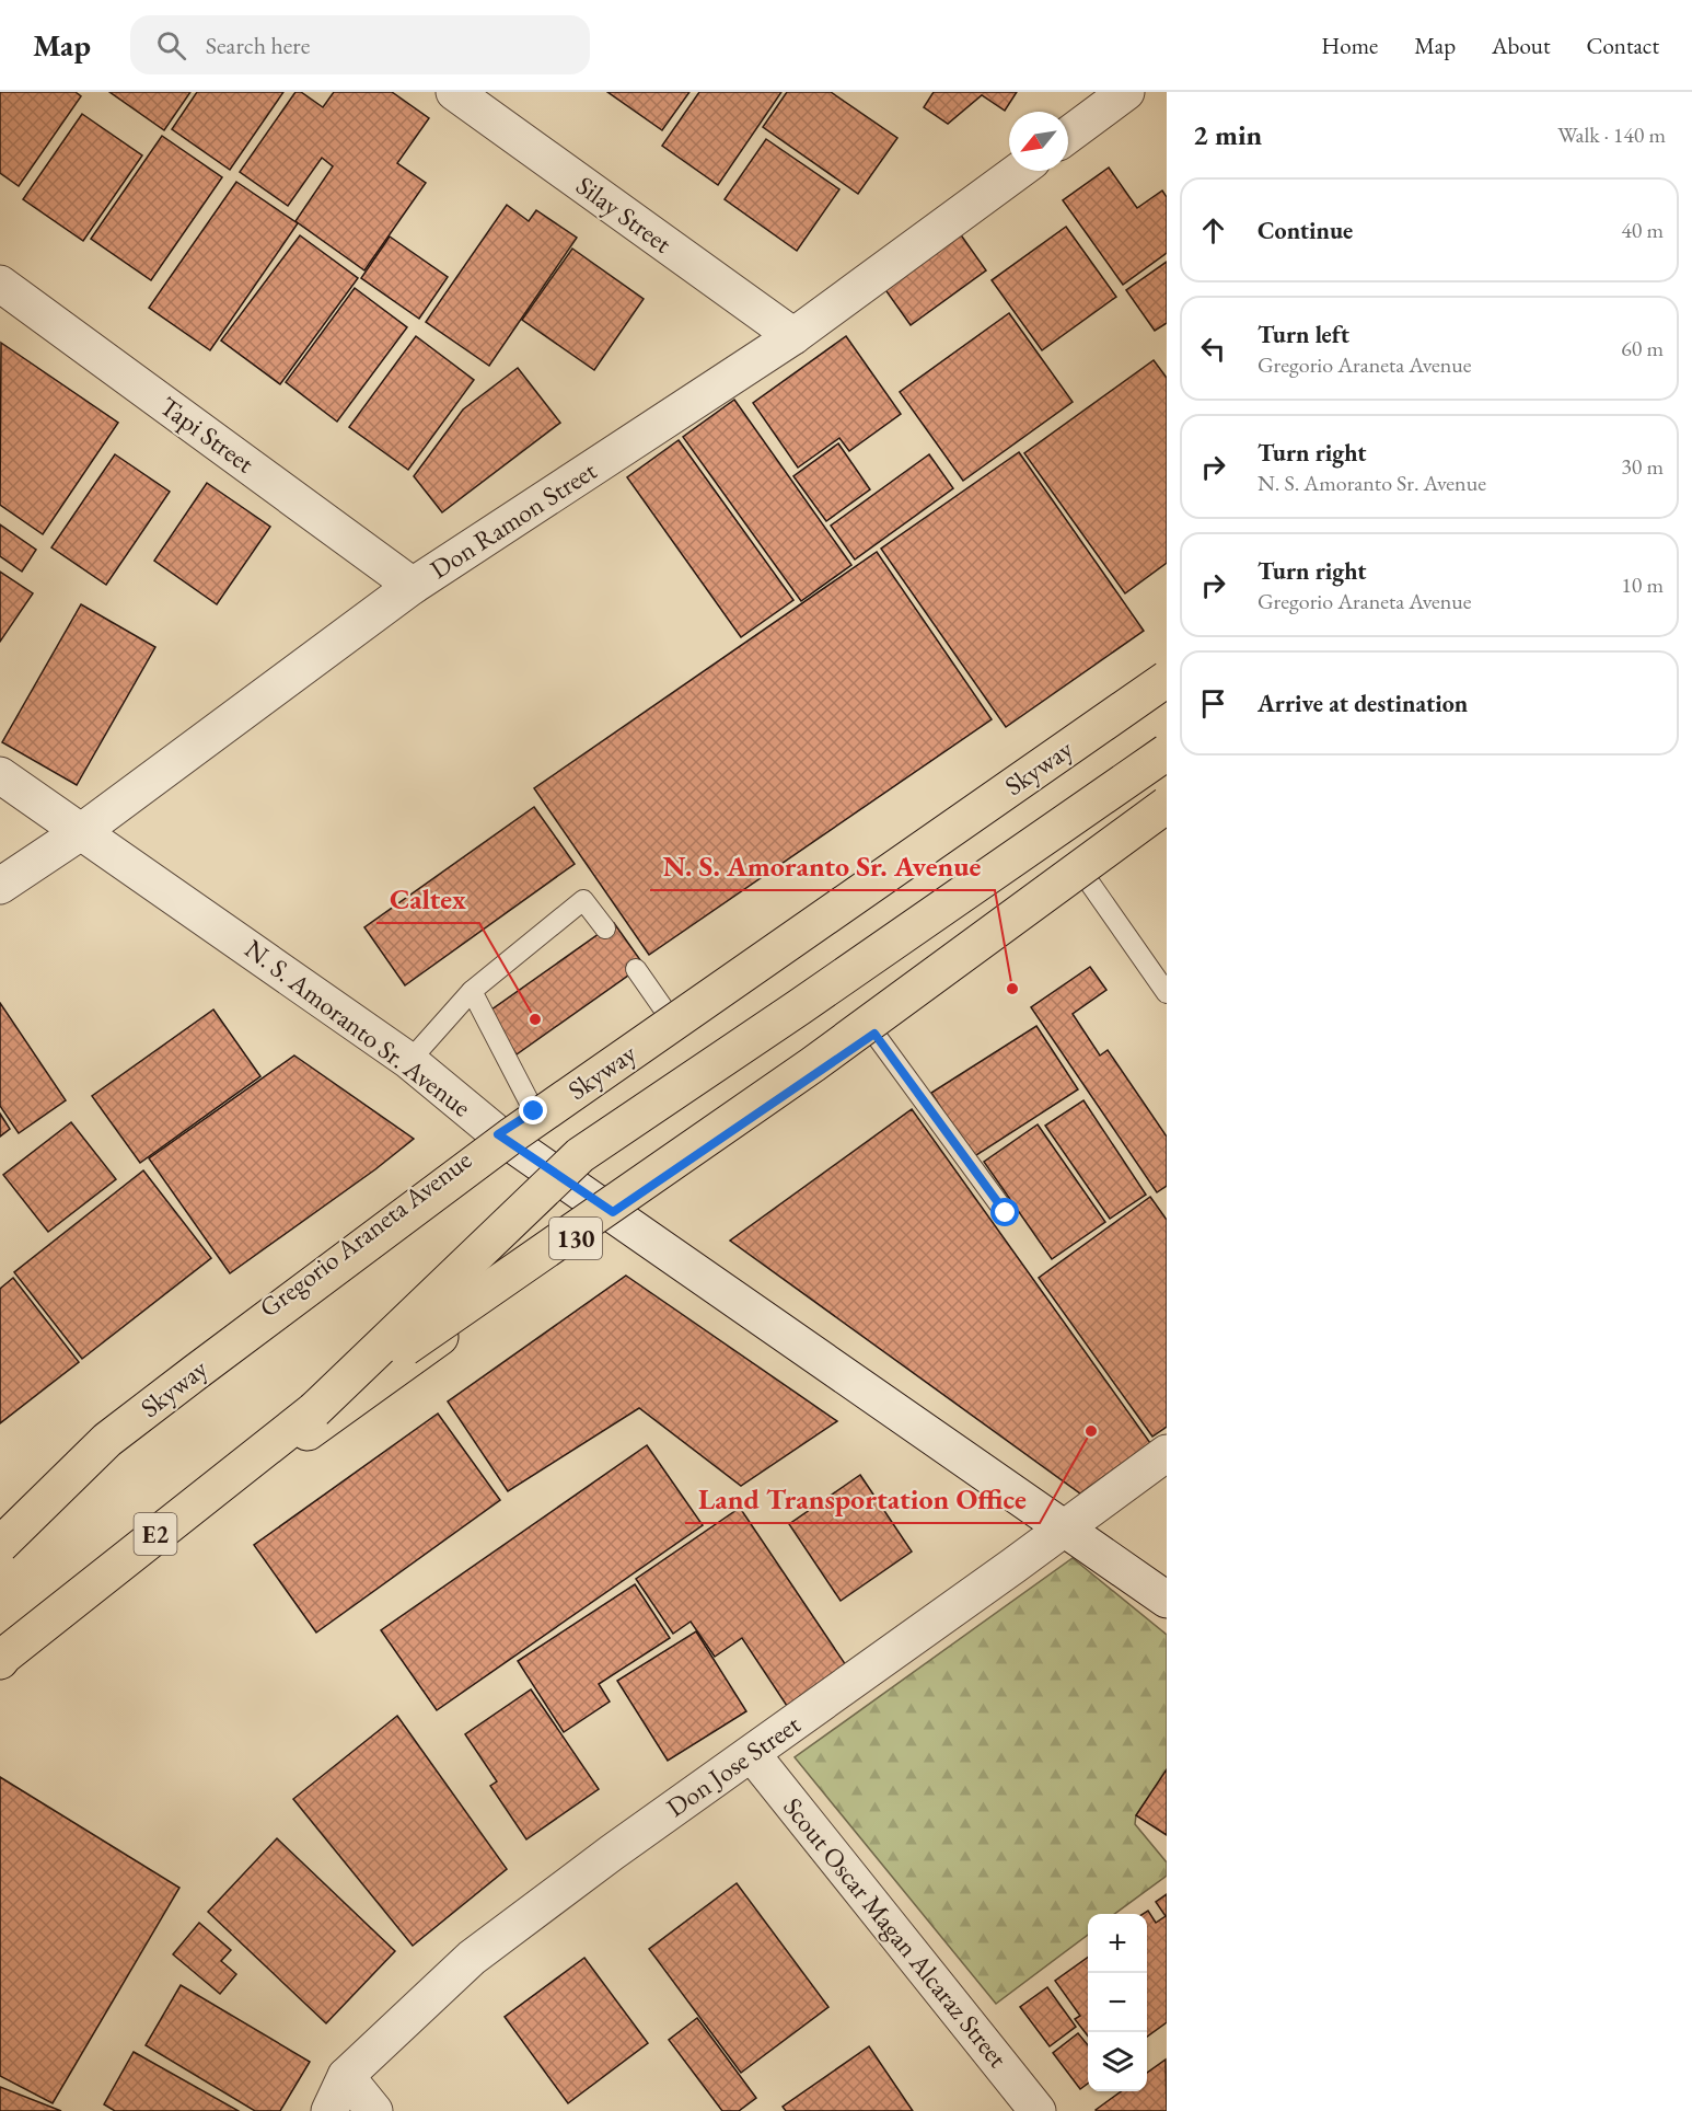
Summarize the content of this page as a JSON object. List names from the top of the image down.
{
  "streets": {
    "main road": [
      "Skyway",
      "Gregorio Araneta Avenue",
      "130",
      "E2"
    ],
    "street": [
      "Silay Street",
      "Tapi Street",
      "Don Ramon Street",
      "N. S. Amoranto Sr. Avenue",
      "Don Jose Street",
      "Scout Oscar Magan Alcaraz Street"
    ]
  },
  "crossings": [
    ["Silay Street", "Don Ramon Street"],
    ["Tapi Street", "Don Ramon Street"],
    ["Don Ramon Street", "N. S. Amoranto Sr. Avenue"],
    ["N. S. Amoranto Sr. Avenue", "Gregorio Araneta Avenue"],
    ["N. S. Amoranto Sr. Avenue", "130"],
    ["N. S. Amoranto Sr. Avenue", "Don Jose Street"],
    ["Don Jose Street", "Scout Oscar Magan Alcaraz Street"]
  ],
  "places": ["N. S. Amoranto Sr. Avenue", "Caltex", "Land Transportation Office"],
  "north": "bottom left",
  "page": {
    "header": "Map",
    "search": "Search here",
    "nav": [
      "Home",
      "Map",
      "About",
      "Contact"
    ],
    "heading": ["2 min", "Walk · 140 m"],
    "list": [
      ["Continue", "40 m"],
      ["Turn left", "Gregorio Araneta Avenue", "60 m"],
      ["Turn right", "N. S. Amoranto Sr. Avenue", "30 m"],
      ["Turn right", "Gregorio Araneta Avenue", "10 m"],
      "Arrive at destination"
    ],
    "map_buttons": ["+", "−"]
  }
}
